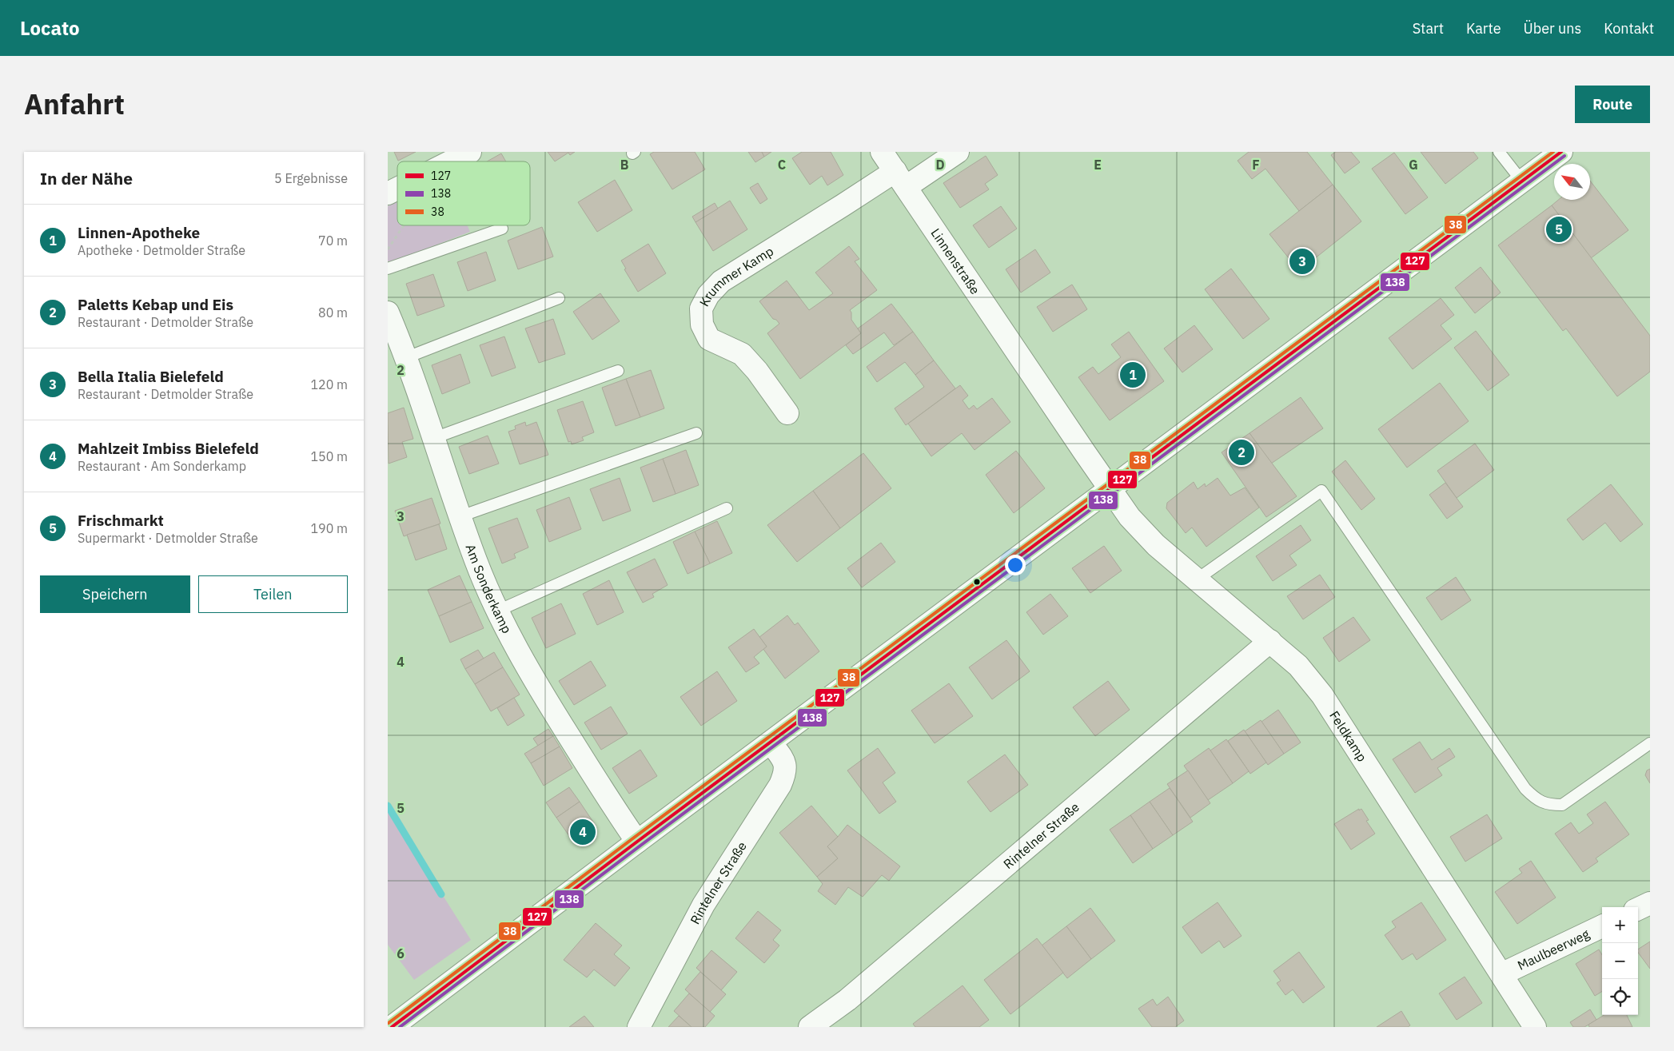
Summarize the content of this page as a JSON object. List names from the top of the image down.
{
  "streets": {
    "street": [
      "Linnenstraße",
      "Krummer Kamp",
      "Am Sonderkamp",
      "Feldkamp",
      "Rintelner Straße",
      "Maulbeerweg"
    ]
  },
  "crossings": [
    ["Linnenstraße", "Krummer Kamp"],
    ["Linnenstraße", "Feldkamp"],
    ["Feldkamp", "Rintelner Straße"],
    ["Feldkamp", "Maulbeerweg"]
  ],
  "lines": ["transit line 127", "transit line 38", "transit line 138"],
  "legend": ["127", "138", "38"],
  "north": "top left",
  "page": {
    "header": "Locato",
    "nav": [
      "Start",
      "Karte",
      "Über uns",
      "Kontakt"
    ],
    "title": "Anfahrt",
    "buttons": [
      "Route",
      ["Speichern", "Teilen"]
    ],
    "heading": ["In der Nähe", "5 Ergebnisse"],
    "list": [
      {
        "mark": "1",
        "name": "Linnen-Apotheke",
        "note": "Apotheke · Detmolder Straße",
        "value": "70 m"
      },
      {
        "mark": "2",
        "name": "Paletts Kebap und Eis",
        "note": "Restaurant · Detmolder Straße",
        "value": "80 m"
      },
      {
        "mark": "3",
        "name": "Bella Italia Bielefeld",
        "note": "Restaurant · Detmolder Straße",
        "value": "120 m"
      },
      {
        "mark": "4",
        "name": "Mahlzeit Imbiss Bielefeld",
        "note": "Restaurant · Am Sonderkamp",
        "value": "150 m"
      },
      {
        "mark": "5",
        "name": "Frischmarkt",
        "note": "Supermarkt · Detmolder Straße",
        "value": "190 m"
      }
    ],
    "pins": [
      "5",
      "3",
      "1",
      "2",
      "4"
    ],
    "map_buttons": ["+", "−"]
  },
  "grid": {
    "columns": [
      "B",
      "C",
      "D",
      "E",
      "F",
      "G"
    ],
    "rows": [
      "2",
      "3",
      "4",
      "5",
      "6"
    ]
  }
}
